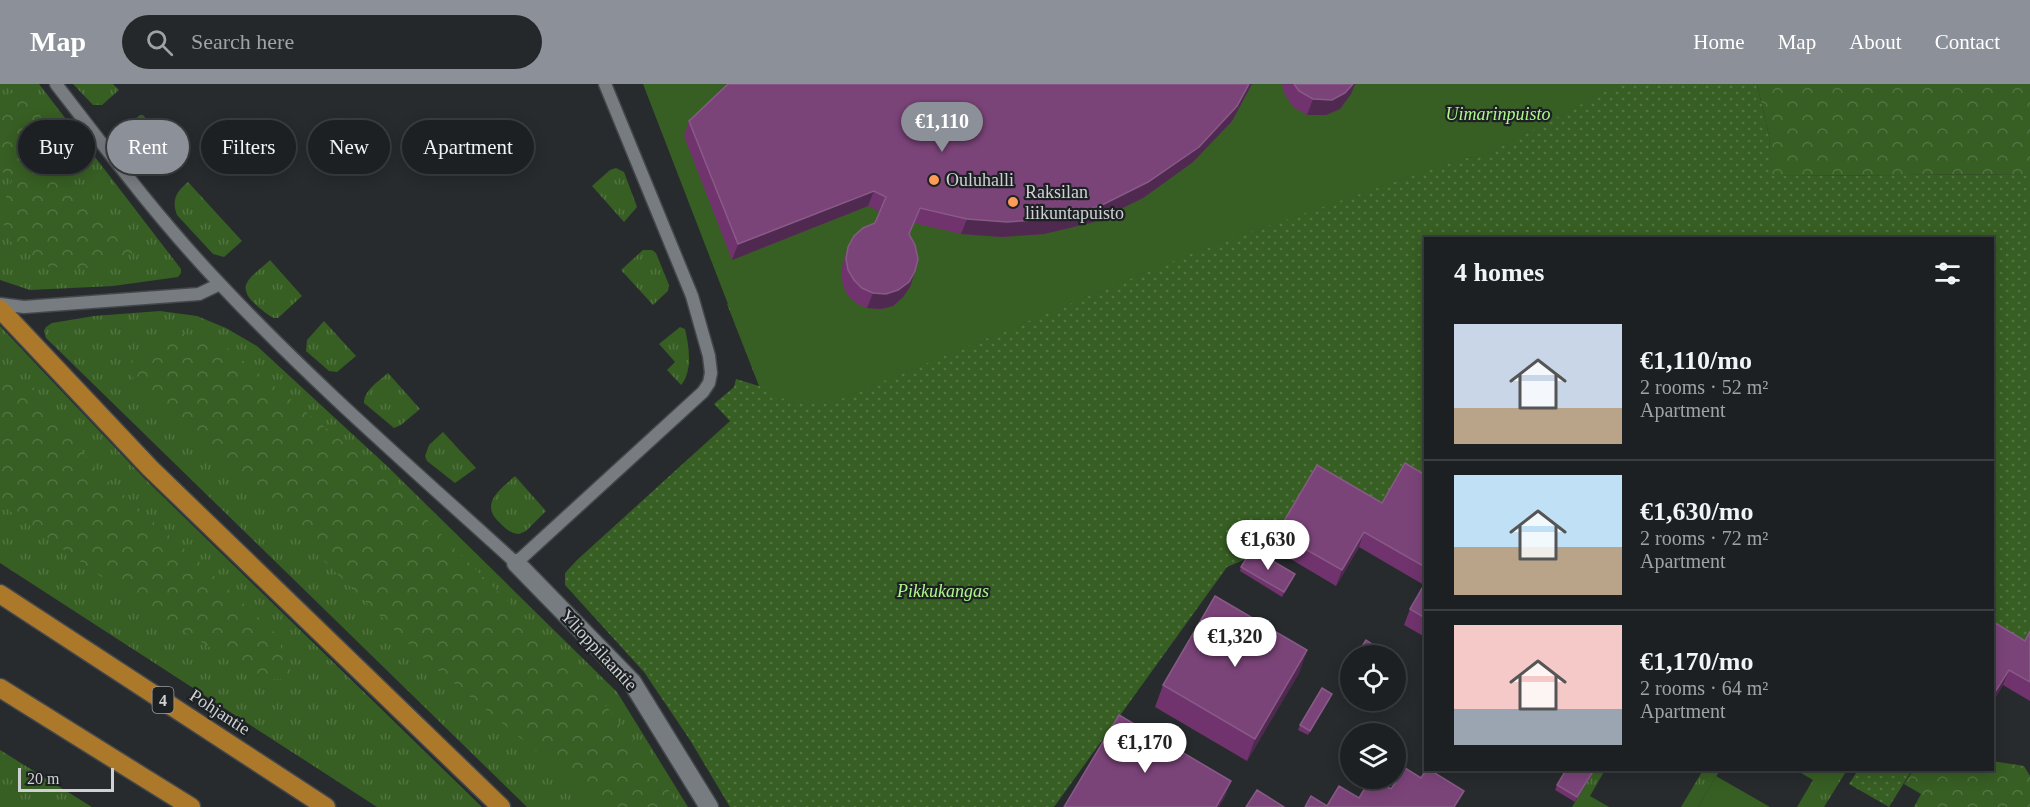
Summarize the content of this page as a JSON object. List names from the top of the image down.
{
  "streets": {
    "highway": ["4", "Pohjantie"],
    "street": ["Ylioppilaantie"]
  },
  "parks": ["Uimarinpuisto", "Pikkukangas"],
  "places": ["Ouluhalli", "Raksilan liikuntapuisto"],
  "scale_bar": "20 m",
  "page": {
    "header": "Map",
    "search": "Search here",
    "nav": [
      "Home",
      "Map",
      "About",
      "Contact"
    ],
    "price": [
      "€1,110",
      "€1,630",
      "€1,320",
      "€1,170"
    ],
    "chip": [
      "Buy",
      "Rent",
      "Filters",
      "New",
      "Apartment"
    ],
    "heading": "4 homes",
    "list": [
      {
        "name": "€1,110/mo",
        "note": "2 rooms · 52 m² · Apartment"
      },
      {
        "name": "€1,630/mo",
        "note": "2 rooms · 72 m² · Apartment"
      },
      {
        "name": "€1,170/mo",
        "note": "2 rooms · 64 m² · Apartment"
      }
    ],
    "scale": "20 m"
  }
}
